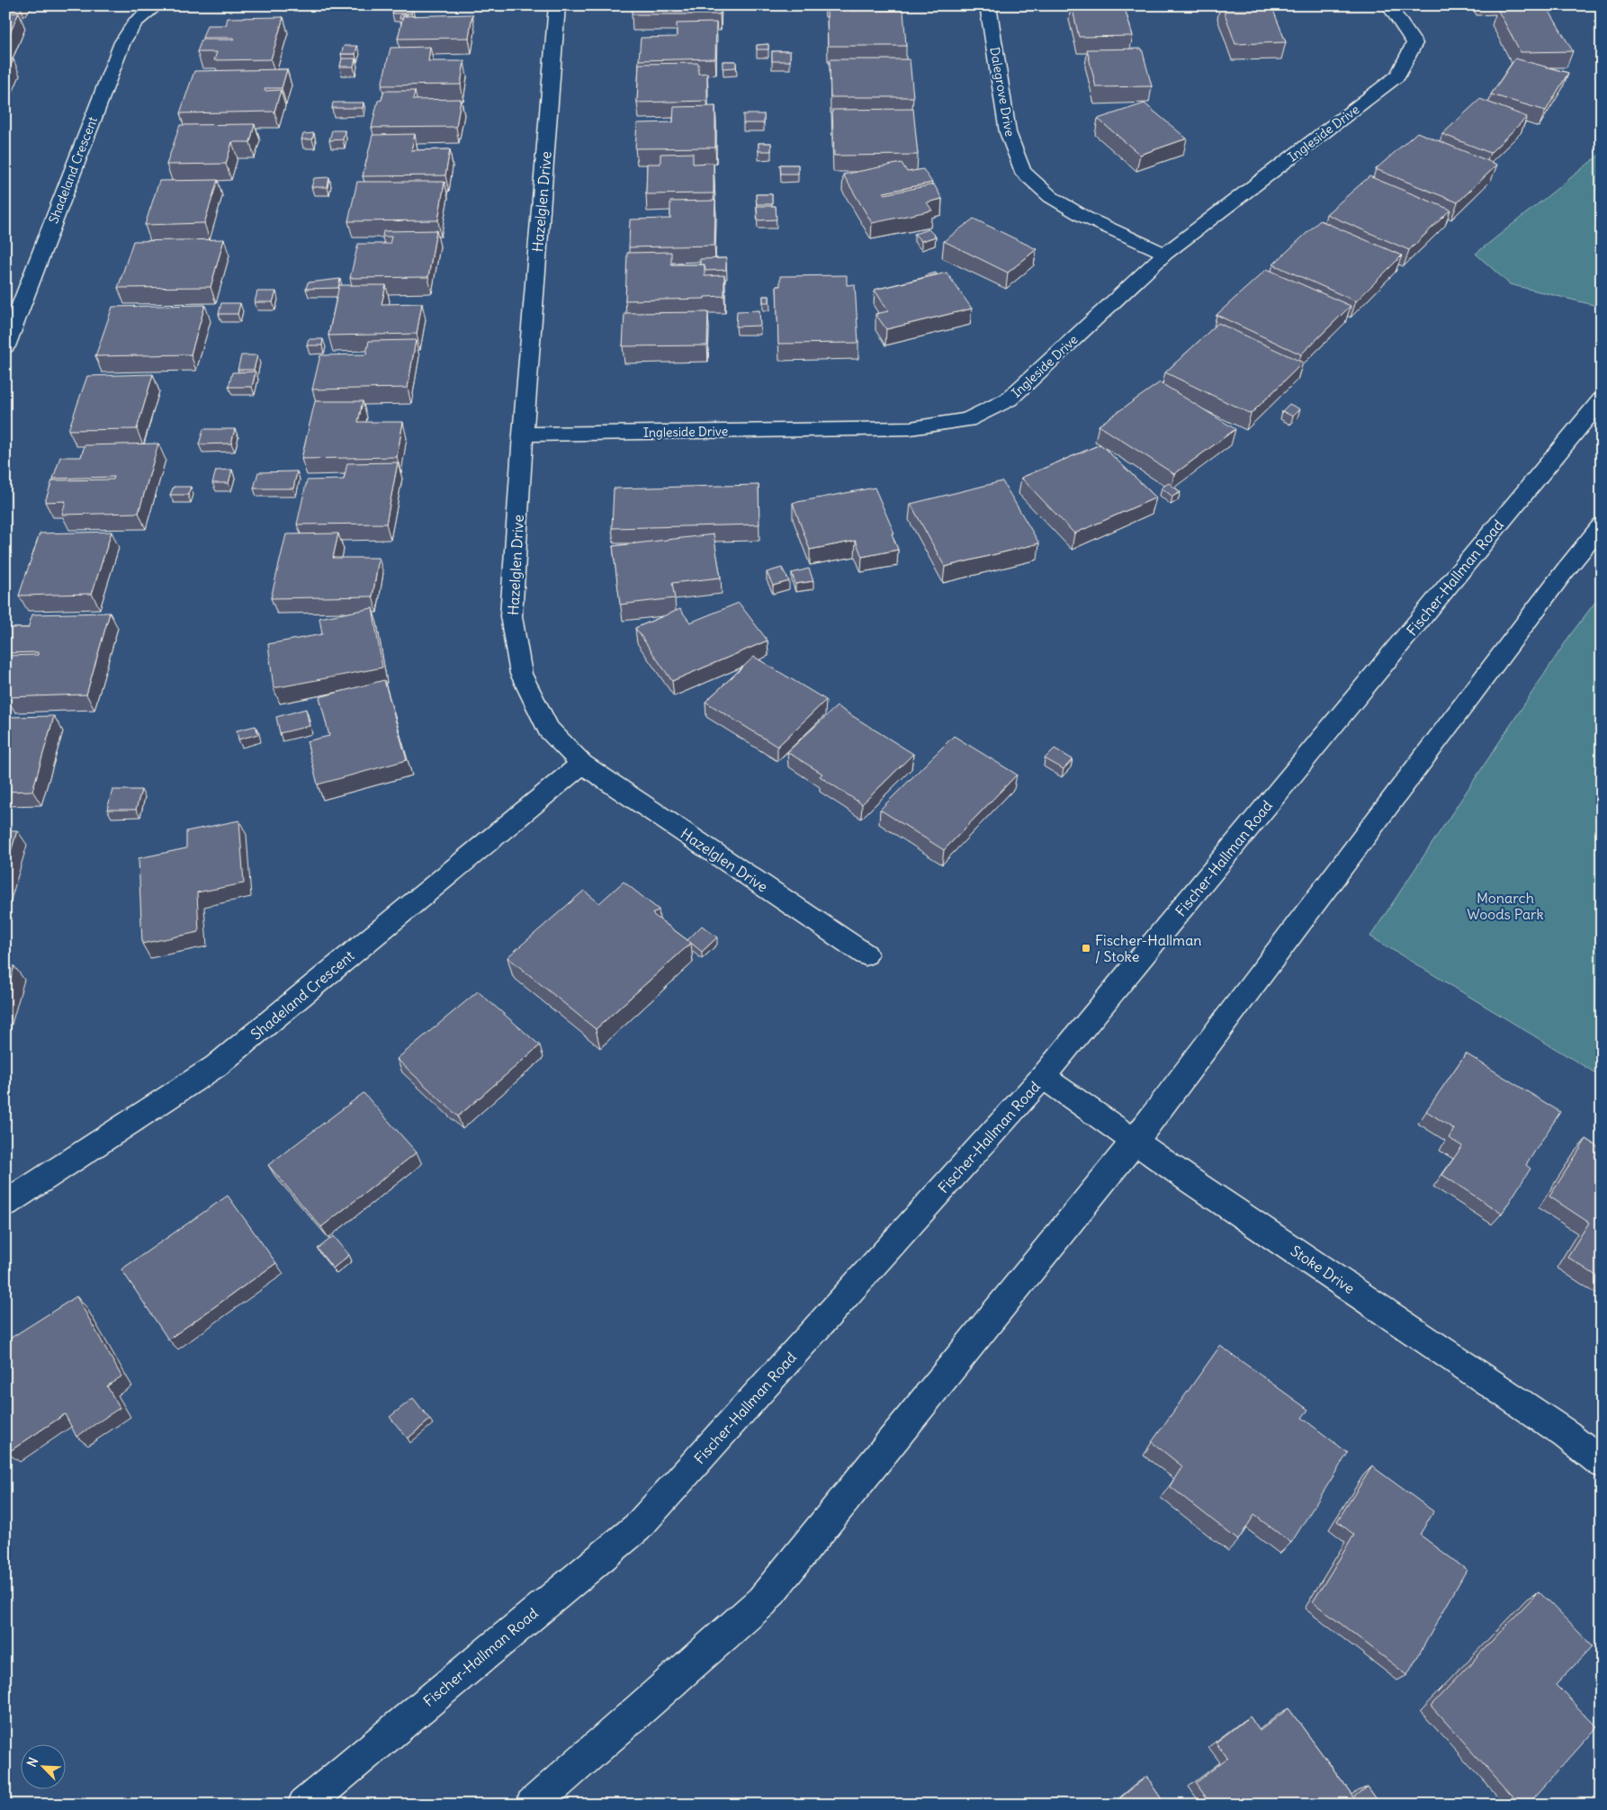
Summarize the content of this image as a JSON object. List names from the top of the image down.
{
  "streets": {
    "street": [
      "Dalegrove Drive",
      "Ingleside Drive",
      "Shadeland Crescent",
      "Hazelglen Drive",
      "Fischer-Hallman Road",
      "Stoke Drive"
    ]
  },
  "crossings": [
    ["Dalegrove Drive", "Ingleside Drive"],
    ["Ingleside Drive", "Hazelglen Drive"],
    ["Shadeland Crescent", "Hazelglen Drive"],
    ["Fischer-Hallman Road", "Stoke Drive"]
  ],
  "parks": ["Monarch Woods Park"],
  "places": {
    "transit": ["Fischer-Hallman / Stoke"]
  },
  "north": "top left"
}
